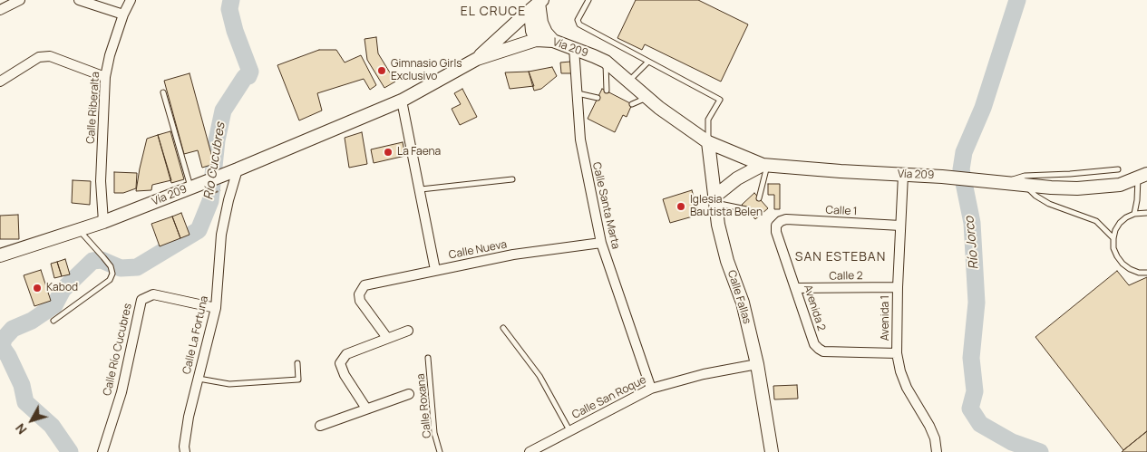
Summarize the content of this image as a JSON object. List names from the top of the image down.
{
  "streets": {
    "main road": ["Vía 209", "Calle Fallas"],
    "street": [
      "Calle Riberalta",
      "Calle Santa Marta",
      "Calle 1",
      "Calle Nueva",
      "Calle 2",
      "Avenida 2",
      "Avenida 1",
      "Calle La Fortuna",
      "Calle Río Cucubres",
      "Calle San Roque"
    ],
    "lane": ["Calle Roxana"]
  },
  "crossings": [
    ["Vía 209", "Calle Riberalta"],
    ["Vía 209", "Calle Santa Marta"],
    ["Vía 209", "Calle Fallas"],
    ["Vía 209", "Avenida 1"],
    ["Vía 209", "Calle La Fortuna"],
    ["Calle Santa Marta", "Calle Nueva"],
    ["Calle Santa Marta", "Calle San Roque"],
    ["Calle 1", "Avenida 2"],
    ["Calle 1", "Avenida 1"],
    ["Calle 2", "Avenida 2"],
    ["Calle 2", "Avenida 1"],
    ["Calle Fallas", "Calle San Roque"],
    ["Avenida 2", "Avenida 1"],
    ["Calle La Fortuna", "Calle Río Cucubres"]
  ],
  "districts": ["EL CRUCE", "SAN ESTEBAN"],
  "water": ["Río Cucubres", "Río Jorco"],
  "places": [
    "Gimnasio Girls Exclusivo",
    "La Faena",
    "Iglesia Bautista Belen",
    "Kabod"
  ],
  "north": "bottom left"
}
